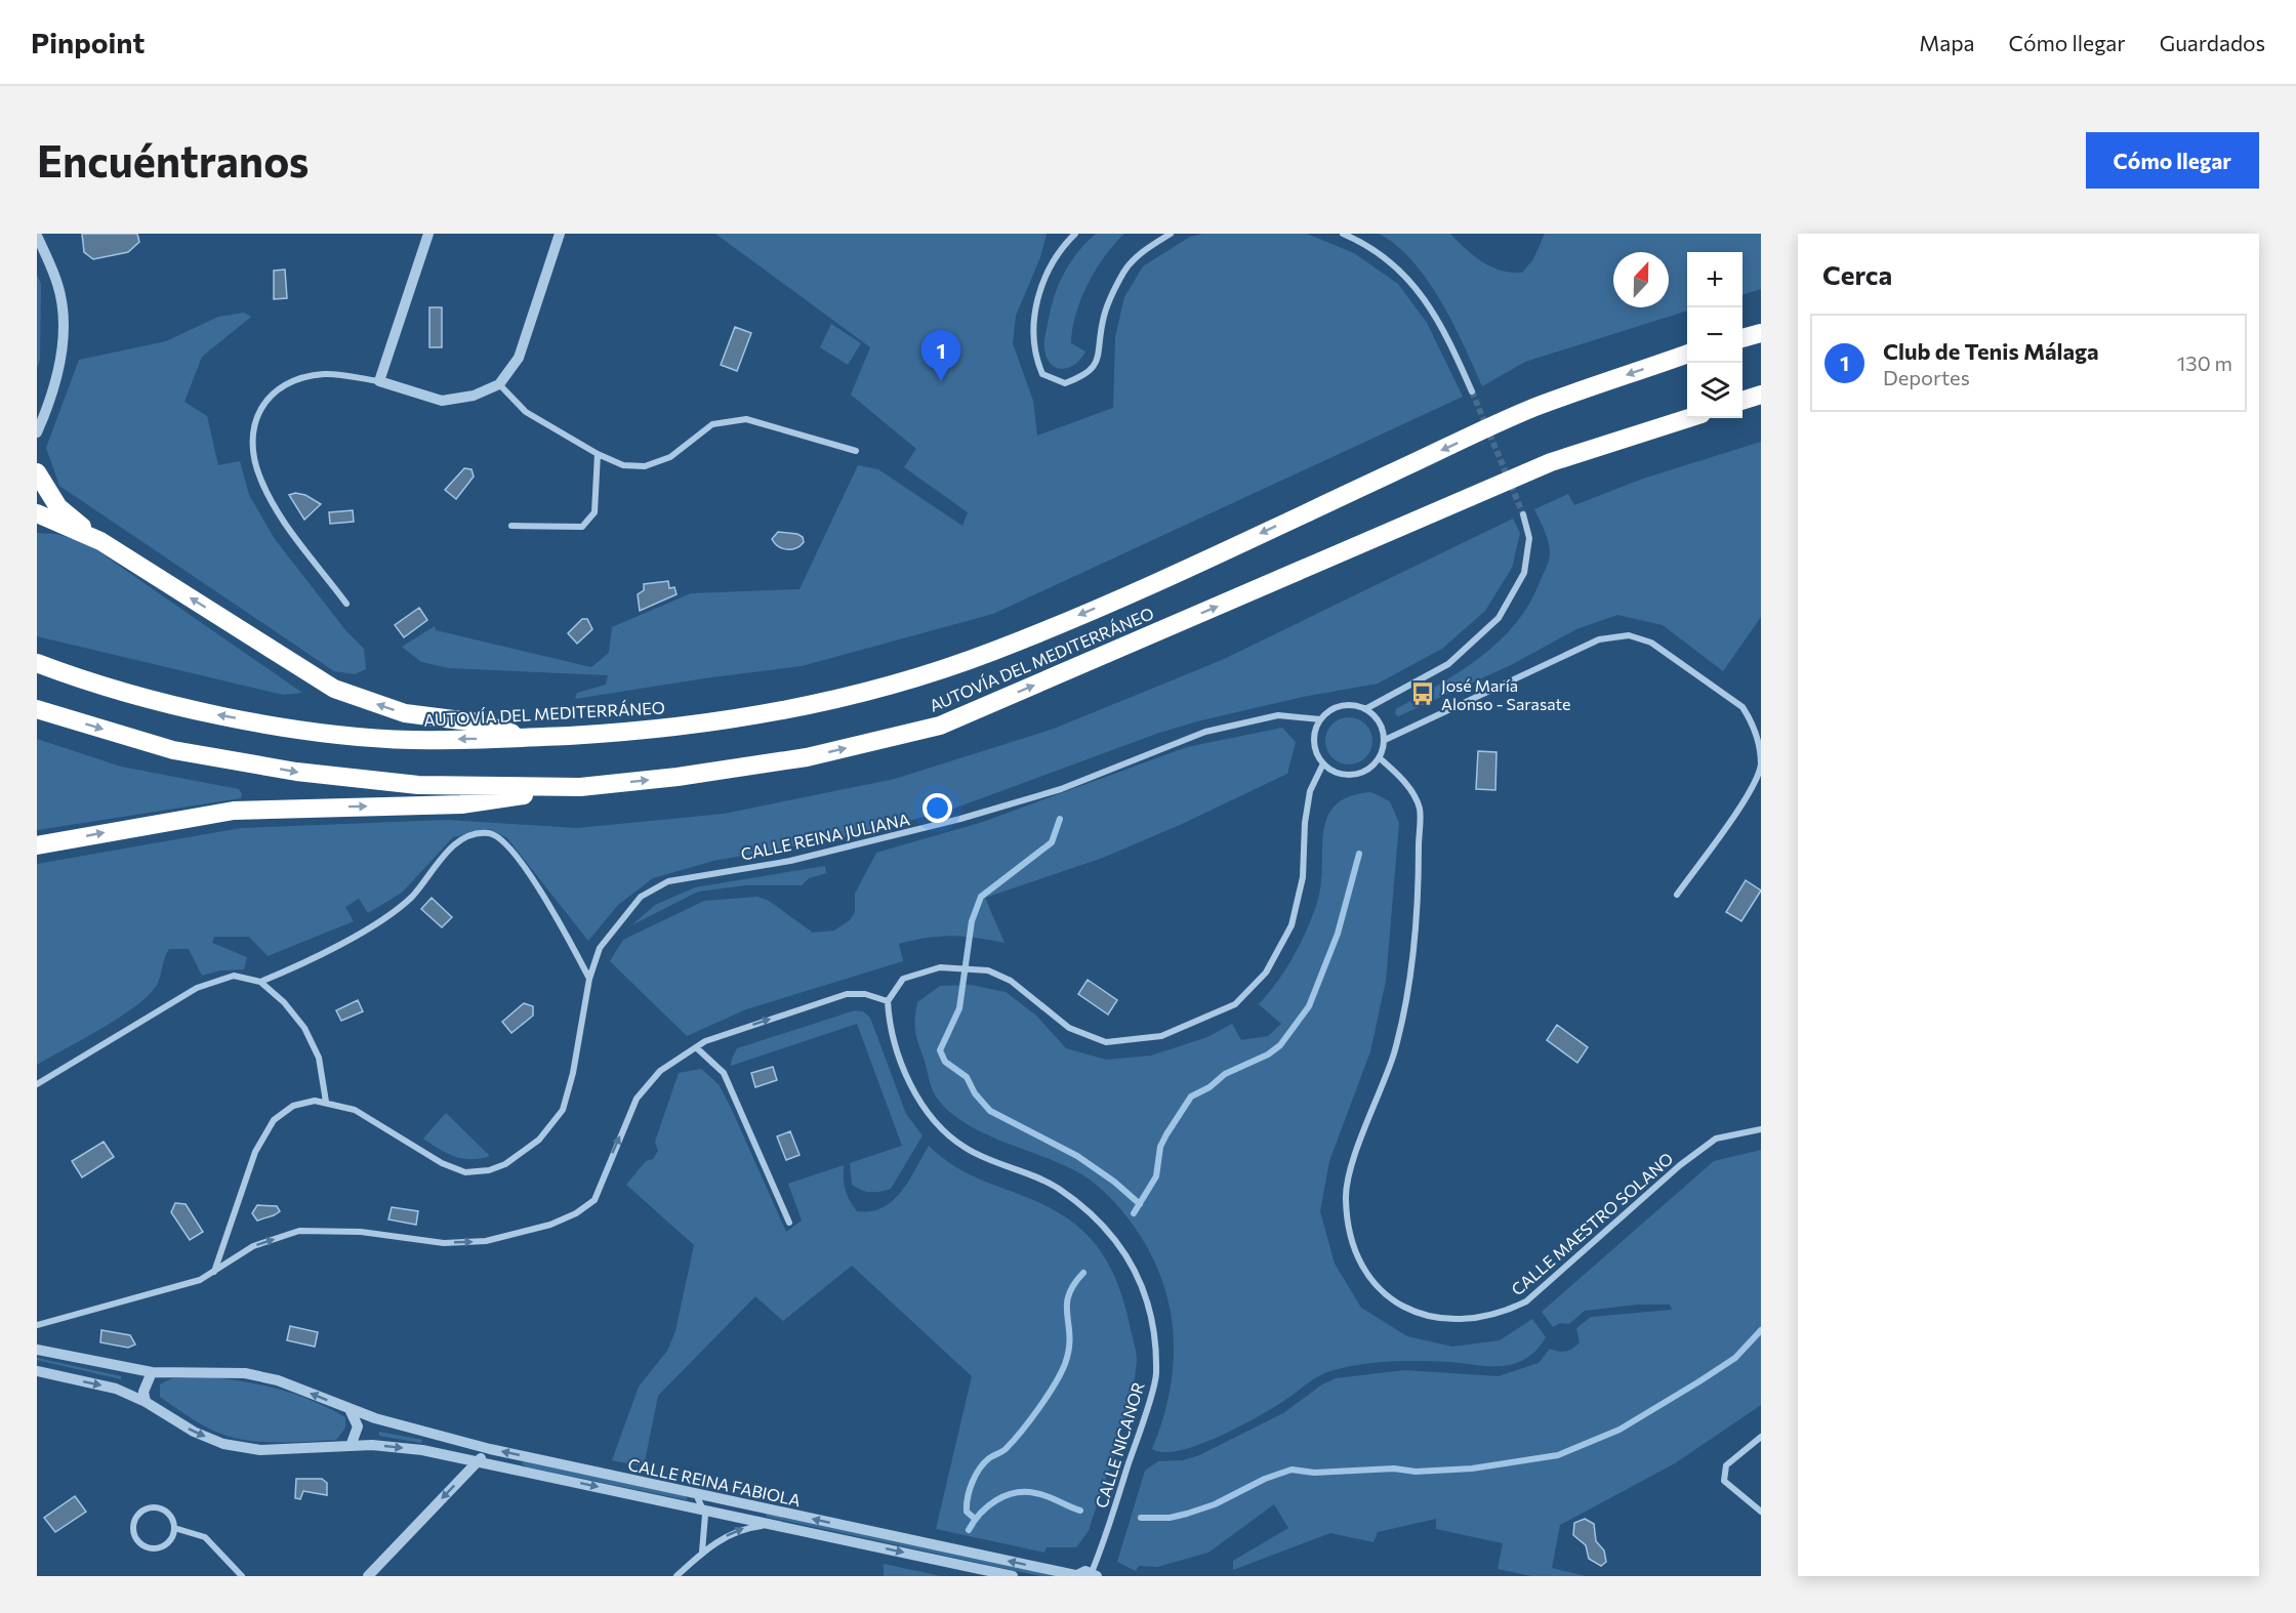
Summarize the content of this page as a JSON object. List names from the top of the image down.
{
  "streets": {
    "highway": ["AUTOVÍA DEL MEDITERRÁNEO"],
    "street": [
      "CALLE REINA JULIANA",
      "CALLE MAESTRO SOLANO",
      "CALLE NICANOR",
      "CALLE REINA FABIOLA"
    ]
  },
  "crossings": [
    ["CALLE REINA JULIANA", "CALLE MAESTRO SOLANO"]
  ],
  "places": {
    "bus stop": ["José María Alonso - Sarasate"]
  },
  "north": "top",
  "page": {
    "header": "Pinpoint",
    "nav": ["Mapa", "Cómo llegar", "Guardados"],
    "buttons": "Cómo llegar",
    "title": "Encuéntranos",
    "heading": "Cerca",
    "map_buttons": ["+", "−"],
    "list": [
      {
        "mark": "1",
        "name": "Club de Tenis Málaga",
        "note": "Deportes",
        "value": "130 m"
      }
    ],
    "pins": "1"
  }
}
